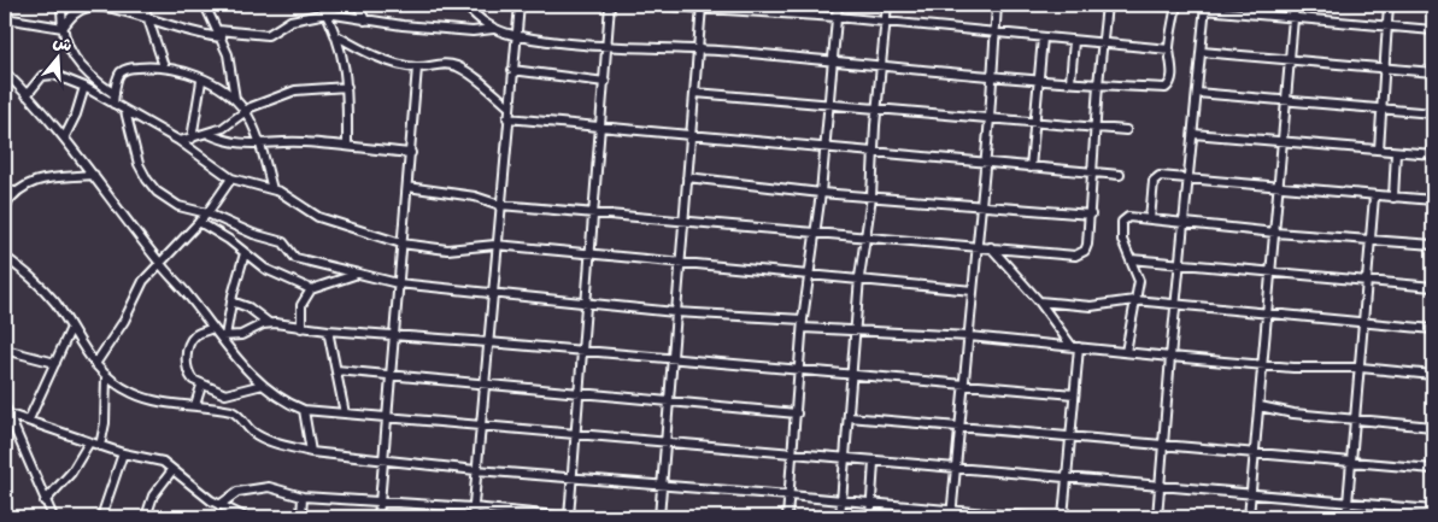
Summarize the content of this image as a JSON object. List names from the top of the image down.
{
  "north": "top"
}
